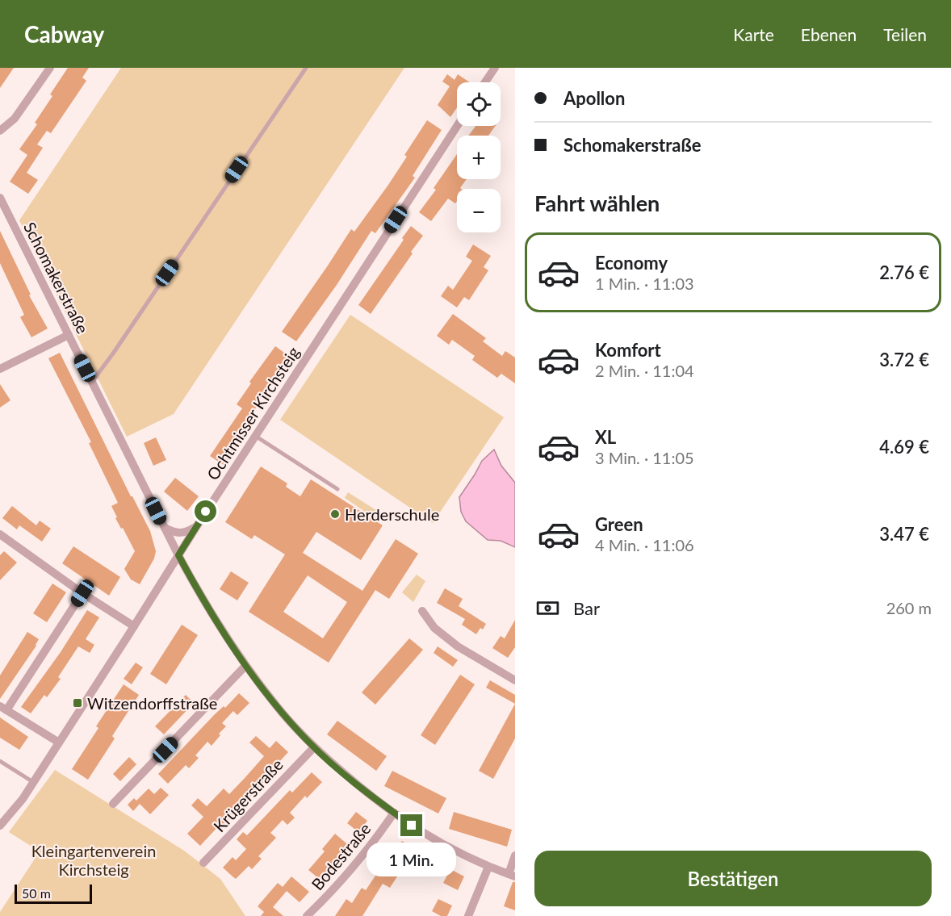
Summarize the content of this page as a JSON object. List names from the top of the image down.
{
  "streets": {
    "street": [
      "Schomakerstraße",
      "Ochtmisser Kirchsteig",
      "Krügerstraße",
      "Bodestraße"
    ]
  },
  "crossings": [
    ["Schomakerstraße", "Ochtmisser Kirchsteig"],
    ["Schomakerstraße", "Krügerstraße"],
    ["Schomakerstraße", "Bodestraße"]
  ],
  "parks": ["Kleingartenverein Kirchsteig"],
  "places": {
    "other": ["Herderschule"],
    "transit": ["Witzendorffstraße"]
  },
  "scale_bar": "50 m",
  "page": {
    "header": "Cabway",
    "nav": ["Karte", "Ebenen", "Teilen"],
    "banner": ["Apollon", "Schomakerstraße"],
    "map_buttons": ["+", "−"],
    "heading": "Fahrt wählen",
    "list": [
      {
        "name": "Economy",
        "note": "1 Min. · 11:03",
        "value": "2.76 €"
      },
      {
        "name": "Komfort",
        "note": "2 Min. · 11:04",
        "value": "3.72 €"
      },
      {
        "name": "XL",
        "note": "3 Min. · 11:05",
        "value": "4.69 €"
      },
      {
        "name": "Green",
        "note": "4 Min. · 11:06",
        "value": "3.47 €"
      }
    ],
    "pay": ["Bar", "260 m"],
    "buttons": "Bestätigen",
    "bubble": "1 Min.",
    "scale": "50 m"
  }
}
